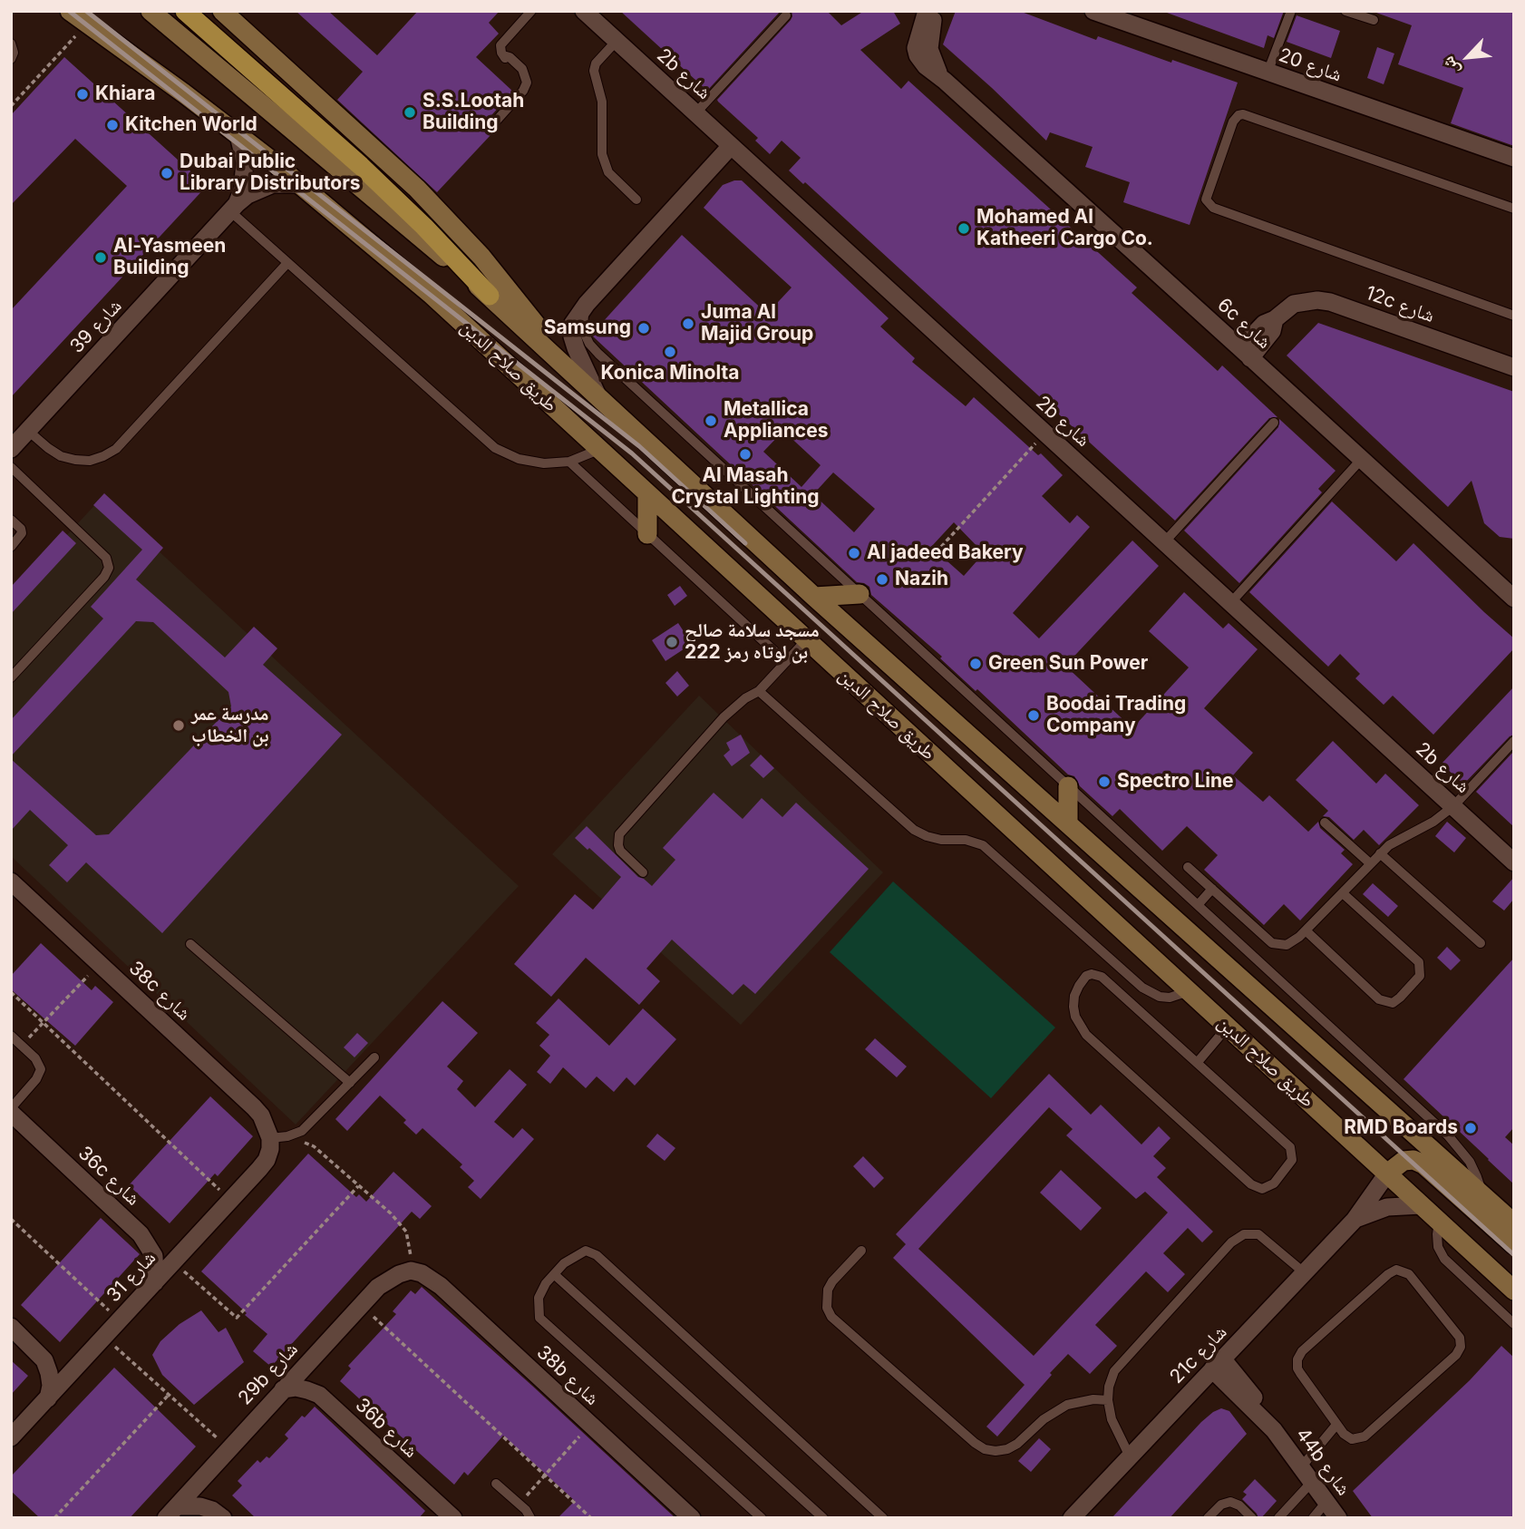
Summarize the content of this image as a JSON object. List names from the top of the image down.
{
  "streets": {
    "main road": ["طريق صلاح الدين"],
    "street": [
      "شارع 20",
      "2b شارع",
      "12c شارع",
      "6c شارع",
      "شارع 39",
      "38c شارع",
      "36c شارع",
      "شارع 31",
      "21c شارع",
      "29b شارع",
      "38b شارع",
      "36b شارع",
      "44b شارع"
    ]
  },
  "crossings": [
    ["12c شارع", "6c شارع"],
    ["شارع 39", "طريق صلاح الدين"],
    ["طريق صلاح الدين", "21c شارع"],
    ["38c شارع", "شارع 31"],
    ["36c شارع", "شارع 31"],
    ["21c شارع", "44b شارع"],
    ["29b شارع", "38b شارع"],
    ["29b شارع", "36b شارع"]
  ],
  "places": [
    "Khiara",
    "S.S.Lootah Building",
    "Kitchen World",
    "Dubai Public Library Distributors",
    "Mohamed Al Katheeri Cargo Co.",
    "Al-Yasmeen Building",
    "Juma Al Majid Group",
    "Samsung",
    "Konica Minolta",
    "Metallica Appliances",
    "Al Masah Crystal Lighting",
    "Al jadeed Bakery",
    "Nazih",
    "مسجد سلامة صالح بن لوتاه رمز 222",
    "Green Sun Power",
    "Boodai Trading Company",
    "مدرسة عمر بن الخطاب",
    "Spectro Line",
    "RMD Boards"
  ],
  "north": "bottom left"
}
